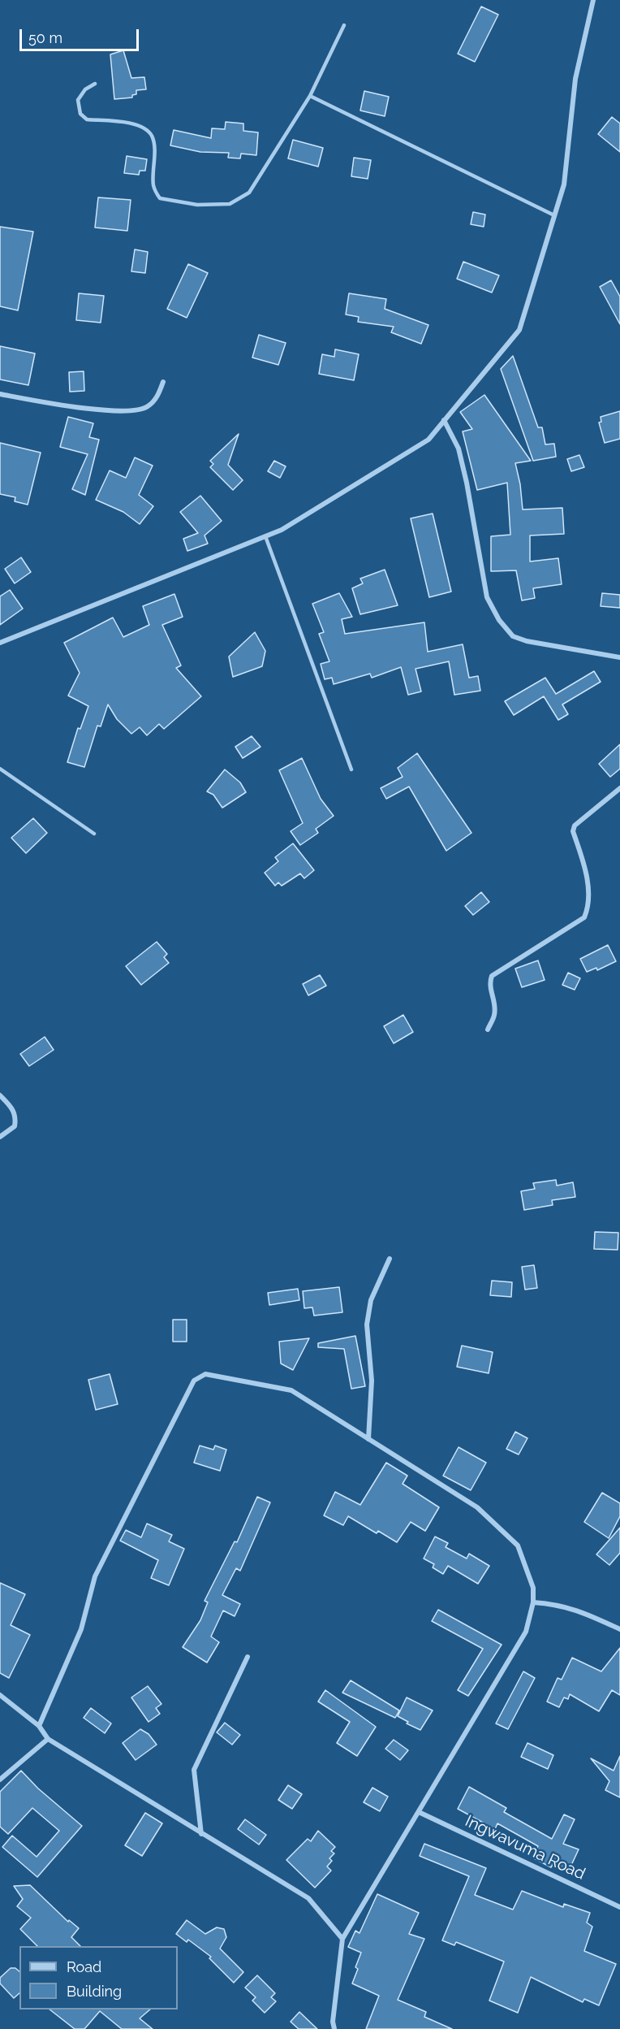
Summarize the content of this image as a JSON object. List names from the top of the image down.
{
  "streets": {
    "street": ["Ingwavuma Road"]
  },
  "legend": ["Road", "Building"],
  "scale_bar": "50 m"
}
